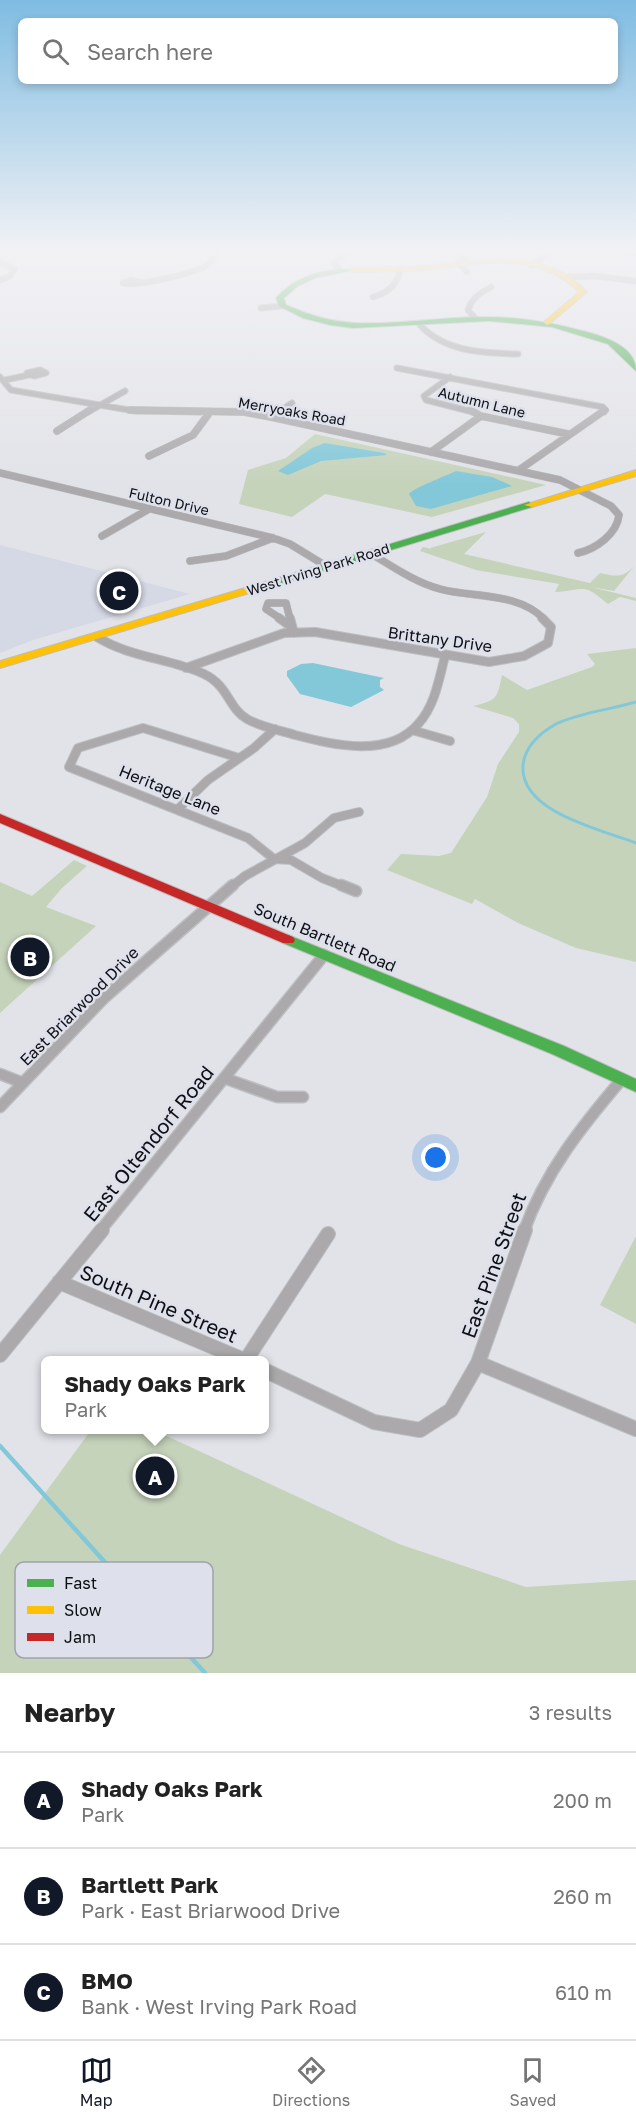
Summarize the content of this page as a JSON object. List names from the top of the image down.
{
  "streets": {
    "street": [
      "Autumn Lane",
      "Merryoaks Road",
      "Fulton Drive",
      "West Irving Park Road",
      "Brittany Drive",
      "Heritage Lane",
      "South Bartlett Road",
      "East Briarwood Drive",
      "East Oltendorf Road",
      "East Pine Street",
      "South Pine Street"
    ]
  },
  "crossings": [
    ["Merryoaks Road", "West Irving Park Road"],
    ["Fulton Drive", "West Irving Park Road"],
    ["West Irving Park Road", "Brittany Drive"],
    ["Heritage Lane", "East Briarwood Drive"],
    ["South Bartlett Road", "East Briarwood Drive"],
    ["South Bartlett Road", "East Oltendorf Road"],
    ["South Bartlett Road", "East Pine Street"],
    ["East Oltendorf Road", "South Pine Street"]
  ],
  "legend": ["Fast", "Slow", "Jam"],
  "page": {
    "search": "Search here",
    "pins": ["C", "B", "A"],
    "popup": ["Shady Oaks Park", "Park"],
    "heading": ["Nearby", "3 results"],
    "list": [
      {
        "mark": "A",
        "name": "Shady Oaks Park",
        "note": "Park",
        "value": "200 m"
      },
      {
        "mark": "B",
        "name": "Bartlett Park",
        "note": "Park · East Briarwood Drive",
        "value": "260 m"
      },
      {
        "mark": "C",
        "name": "BMO",
        "note": "Bank · West Irving Park Road",
        "value": "610 m"
      }
    ],
    "nav": ["Map", "Directions", "Saved"]
  }
}
